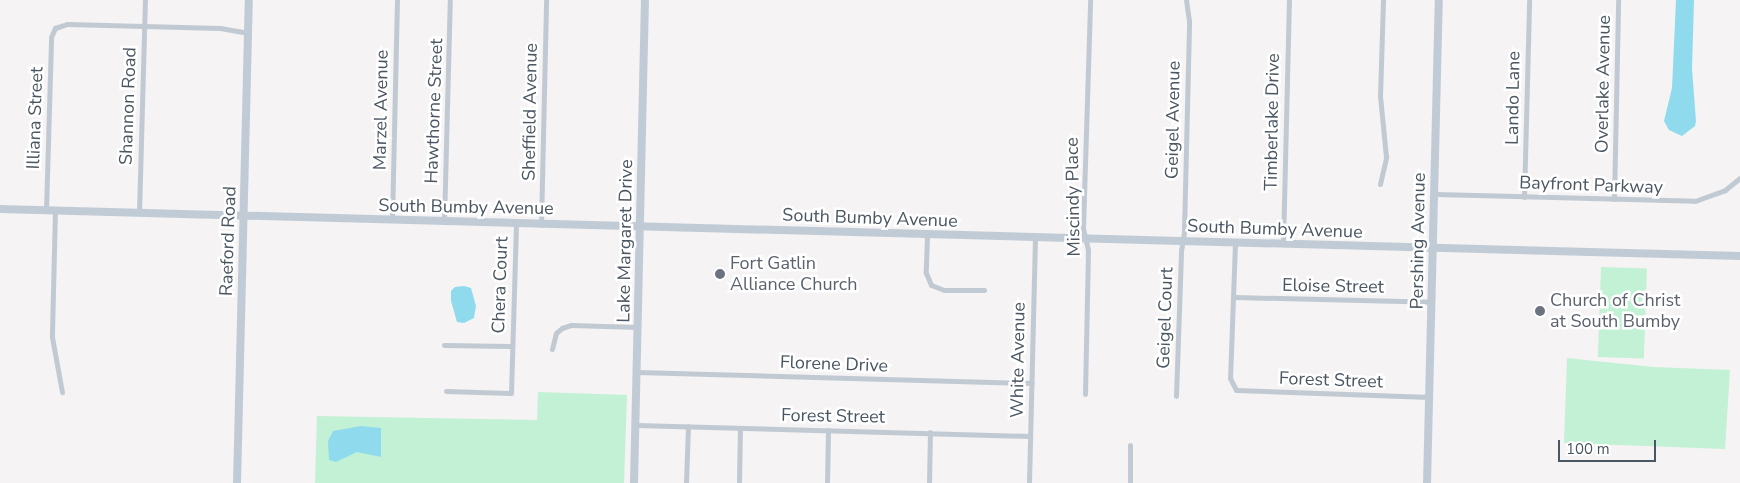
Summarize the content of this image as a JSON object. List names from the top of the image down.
{
  "streets": {
    "street": [
      "Overlake Avenue",
      "Lando Lane",
      "Shannon Road",
      "Marzel Avenue",
      "Hawthorne Street",
      "Sheffield Avenue",
      "Illiana Street",
      "Geigel Avenue",
      "Timberlake Drive",
      "Bayfront Parkway",
      "Miscindy Place",
      "South Bumby Avenue",
      "Raeford Road",
      "Lake Margaret Drive",
      "Pershing Avenue",
      "Chera Court",
      "Eloise Street",
      "Geigel Court",
      "White Avenue",
      "Florene Drive",
      "Forest Street"
    ]
  },
  "crossings": [
    ["Overlake Avenue", "Bayfront Parkway"],
    ["Lando Lane", "Bayfront Parkway"],
    ["Shannon Road", "Illiana Street"],
    ["Shannon Road", "South Bumby Avenue"],
    ["Marzel Avenue", "South Bumby Avenue"],
    ["Hawthorne Street", "South Bumby Avenue"],
    ["Sheffield Avenue", "South Bumby Avenue"],
    ["Illiana Street", "South Bumby Avenue"],
    ["Geigel Avenue", "South Bumby Avenue"],
    ["Geigel Avenue", "Geigel Court"],
    ["Timberlake Drive", "South Bumby Avenue"],
    ["Bayfront Parkway", "Pershing Avenue"],
    ["Miscindy Place", "South Bumby Avenue"],
    ["South Bumby Avenue", "Raeford Road"],
    ["South Bumby Avenue", "Lake Margaret Drive"],
    ["South Bumby Avenue", "Pershing Avenue"],
    ["South Bumby Avenue", "Chera Court"],
    ["South Bumby Avenue", "Geigel Court"],
    ["South Bumby Avenue", "White Avenue"],
    ["Lake Margaret Drive", "Florene Drive"],
    ["Lake Margaret Drive", "Forest Street"],
    ["Pershing Avenue", "Eloise Street"],
    ["Pershing Avenue", "Forest Street"],
    ["Eloise Street", "Forest Street"],
    ["White Avenue", "Florene Drive"],
    ["White Avenue", "Forest Street"]
  ],
  "places": ["Fort Gatlin Alliance Church", "Church of Christ at South Bumby"],
  "scale_bar": "100 m"
}
